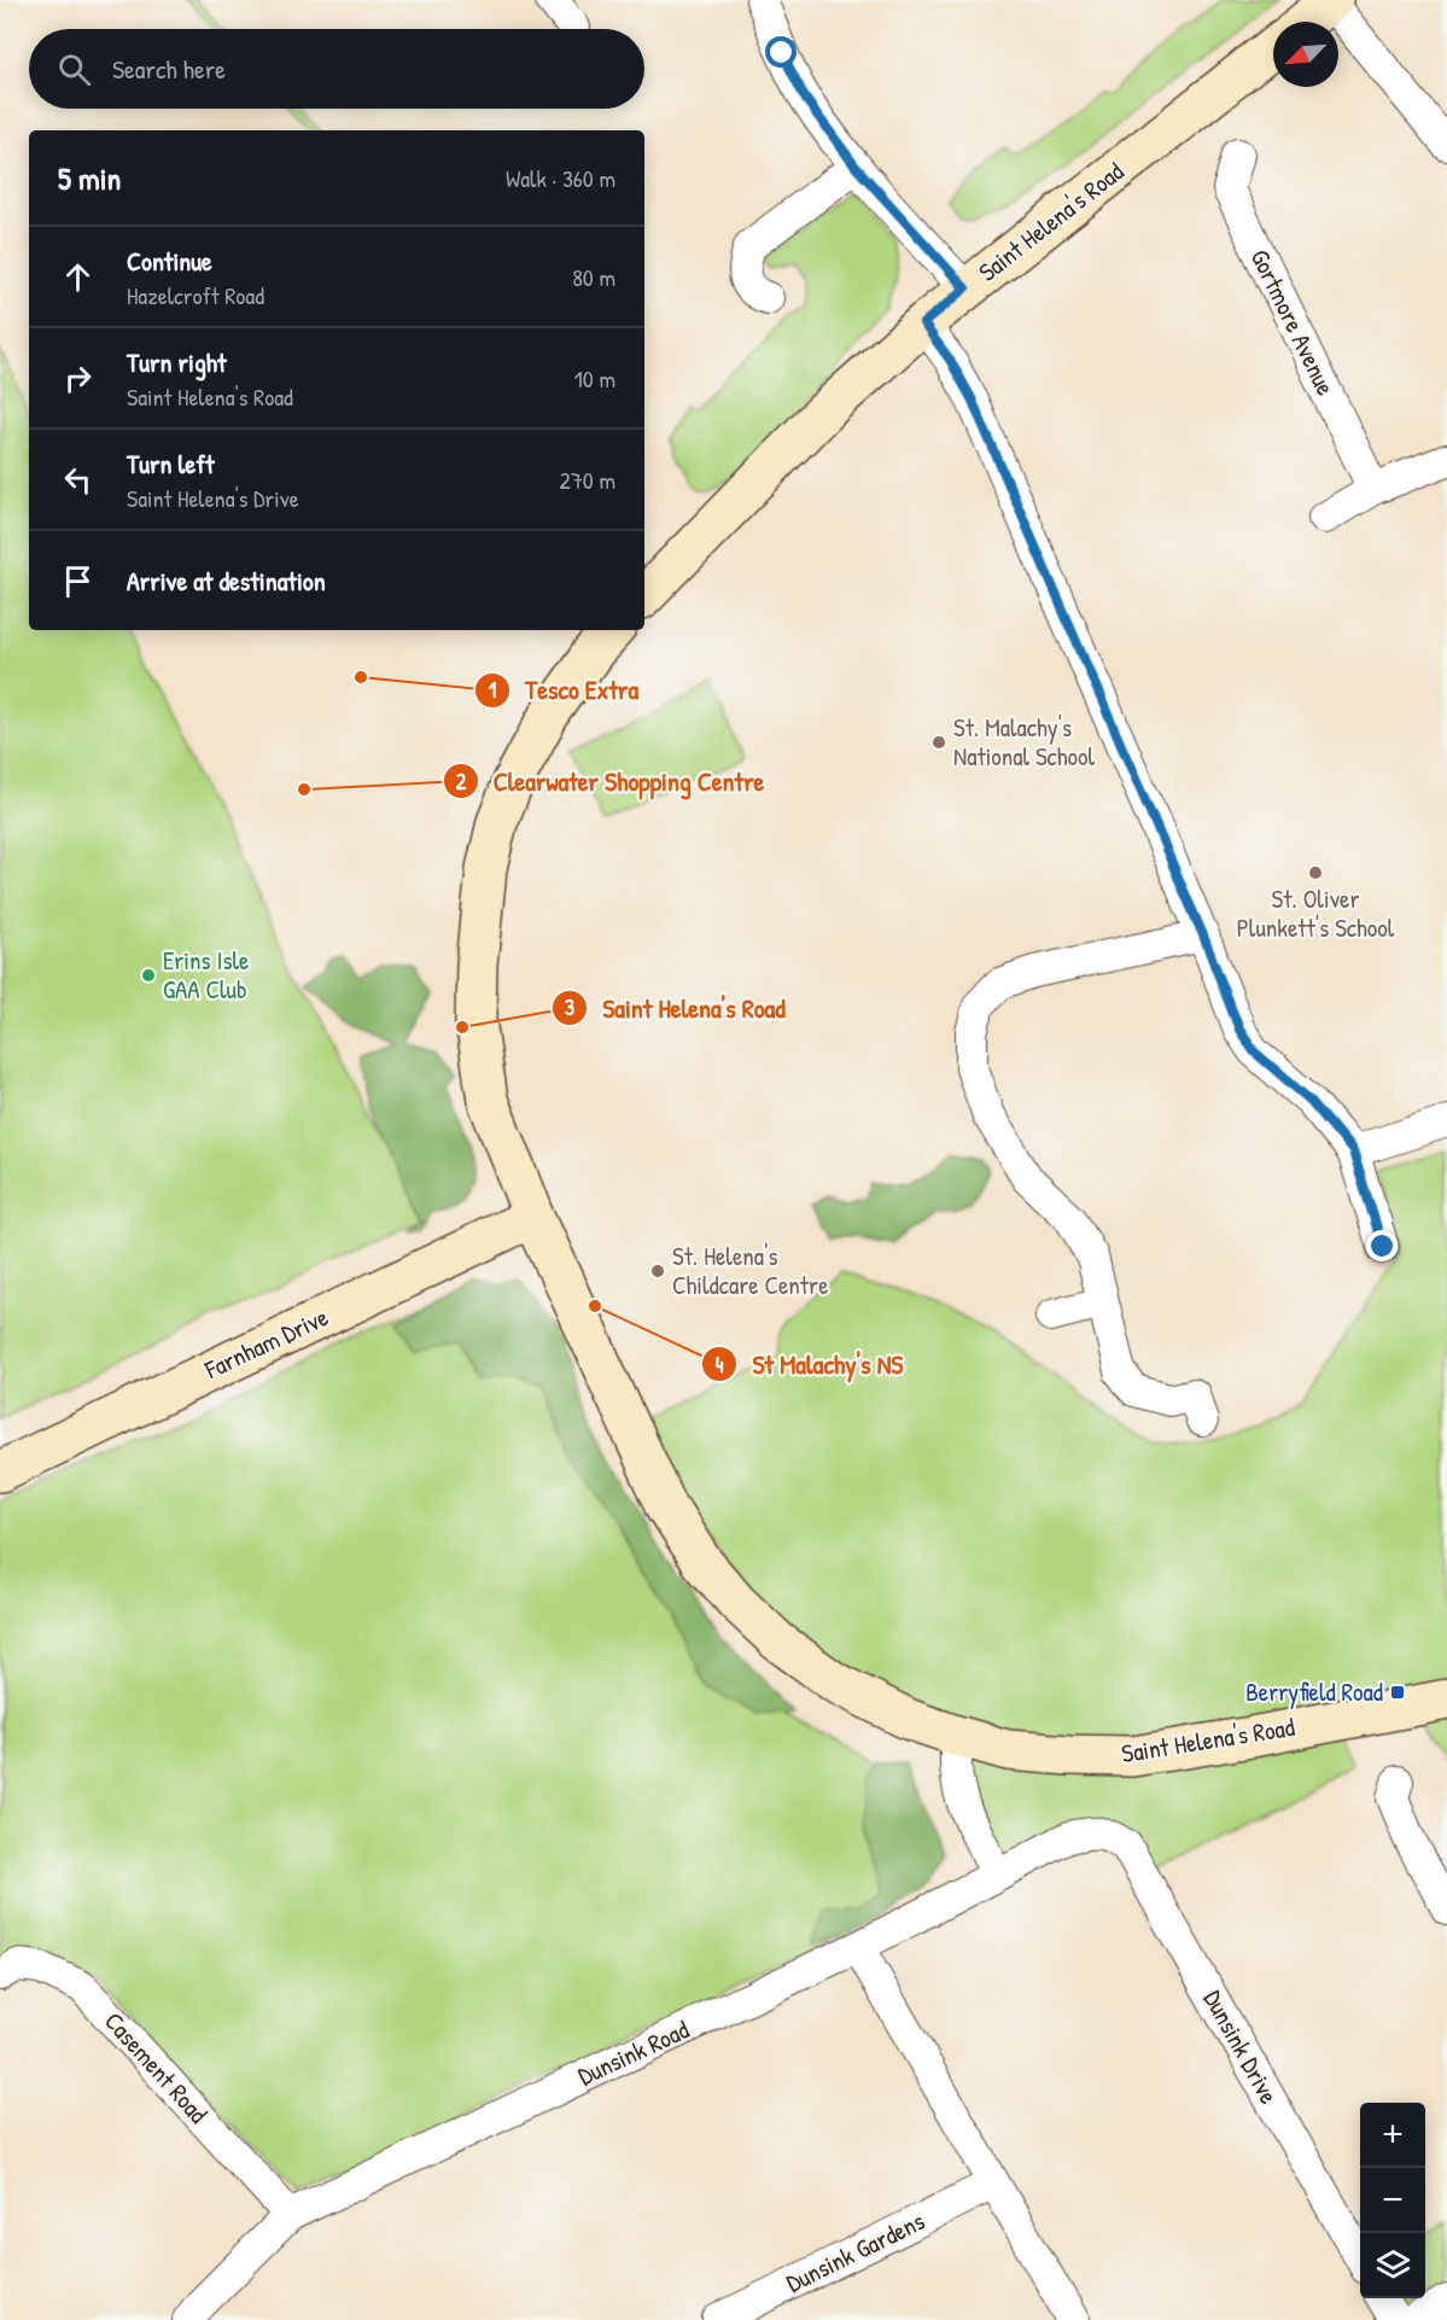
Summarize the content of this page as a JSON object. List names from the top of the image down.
{
  "streets": {
    "street": [
      "Saint Helena's Road",
      "Gortmore Avenue",
      "Farnham Drive",
      "Dunsink Drive",
      "Dunsink Road",
      "Casement Road",
      "Dunsink Gardens"
    ]
  },
  "crossings": [
    ["Saint Helena's Road", "Farnham Drive"],
    ["Dunsink Drive", "Dunsink Road"],
    ["Dunsink Road", "Casement Road"]
  ],
  "places": {
    "other": [
      "Tesco Extra",
      "St. Malachy's National School",
      "Clearwater Shopping Centre",
      "St. Oliver Plunkett's School",
      "Erins Isle GAA Club",
      "Saint Helena's Road",
      "St. Helena's Childcare Centre",
      "St Malachy's NS"
    ],
    "transit": ["Berryfield Road"]
  },
  "north": "bottom left",
  "page": {
    "search": "Search here",
    "heading": ["5 min", "Walk · 360 m"],
    "list": [
      ["Continue", "Hazelcroft Road", "80 m"],
      ["Turn right", "Saint Helena's Road", "10 m"],
      ["Turn left", "Saint Helena's Drive", "270 m"],
      "Arrive at destination"
    ],
    "map_buttons": ["+", "−"]
  }
}
